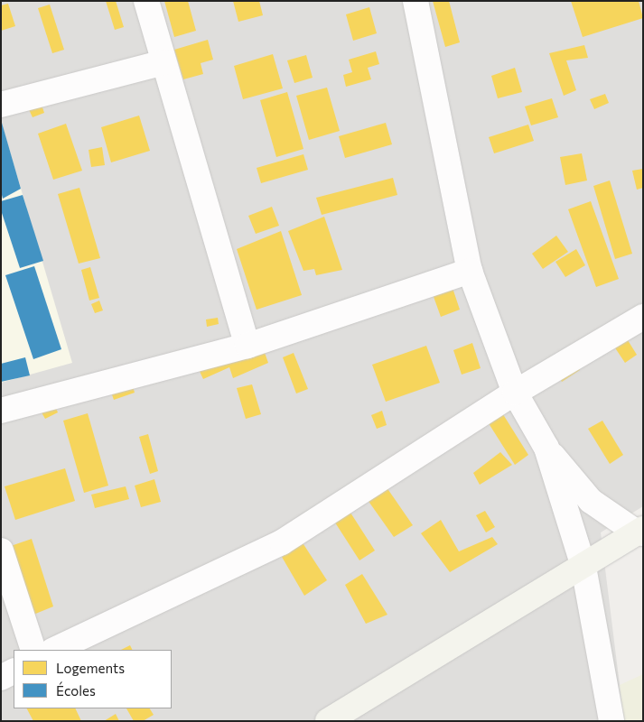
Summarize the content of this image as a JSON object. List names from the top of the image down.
{
  "legend": ["Logements", "Écoles"]
}
